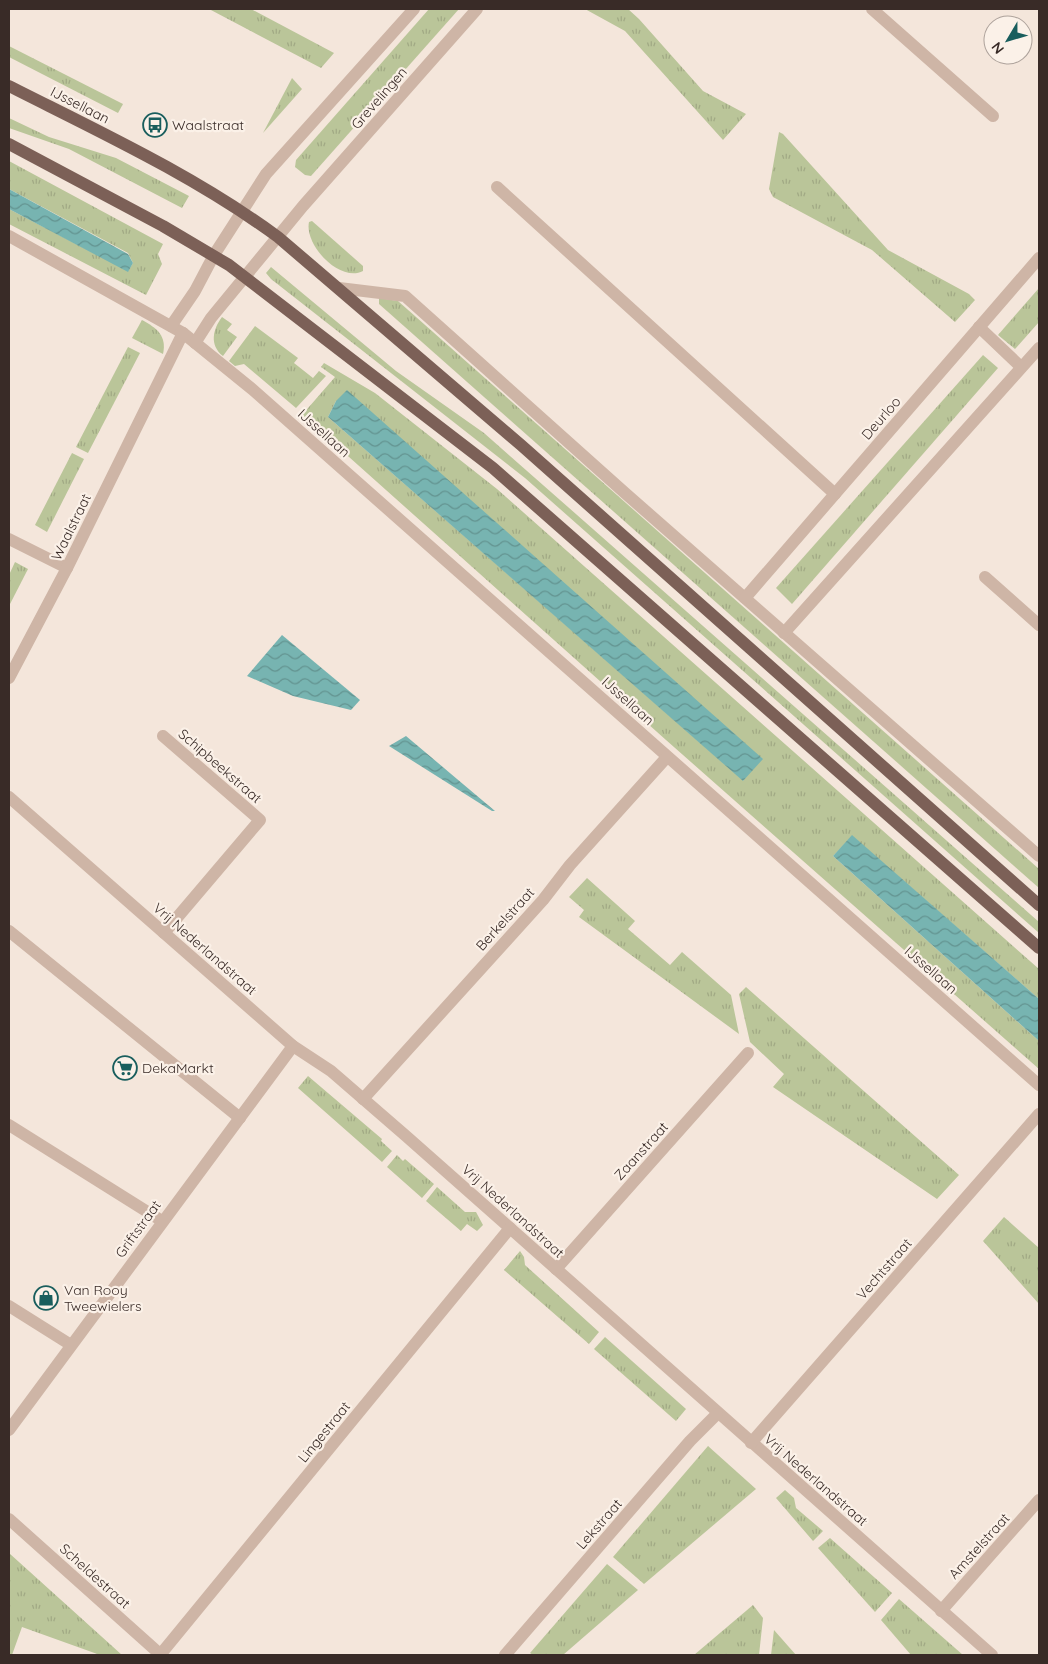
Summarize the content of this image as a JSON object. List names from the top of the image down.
{
  "streets": {
    "main road": ["IJssellaan"],
    "street": [
      "Grevelingen",
      "Deurloo",
      "Waalstraat",
      "Schipbeekstraat",
      "Berkelstraat",
      "Vrij Nederlandstraat",
      "Zaanstraat",
      "Griftstraat",
      "Vechtstraat",
      "Lingestraat",
      "Lekstraat",
      "Amstelstraat",
      "Scheldestraat"
    ]
  },
  "crossings": [
    ["Grevelingen", "IJssellaan"],
    ["IJssellaan", "Waalstraat"],
    ["IJssellaan", "Berkelstraat"],
    ["Schipbeekstraat", "Vrij Nederlandstraat"],
    ["Berkelstraat", "Vrij Nederlandstraat"],
    ["Vrij Nederlandstraat", "Zaanstraat"],
    ["Vrij Nederlandstraat", "Griftstraat"],
    ["Vrij Nederlandstraat", "Vechtstraat"],
    ["Vrij Nederlandstraat", "Lingestraat"],
    ["Vrij Nederlandstraat", "Lekstraat"],
    ["Vrij Nederlandstraat", "Amstelstraat"],
    ["Lingestraat", "Scheldestraat"]
  ],
  "places": {
    "bus stop": ["Waalstraat"],
    "supermarket": ["DekaMarkt"],
    "shop": ["Van Rooy Tweewielers"]
  },
  "north": "bottom left"
}
